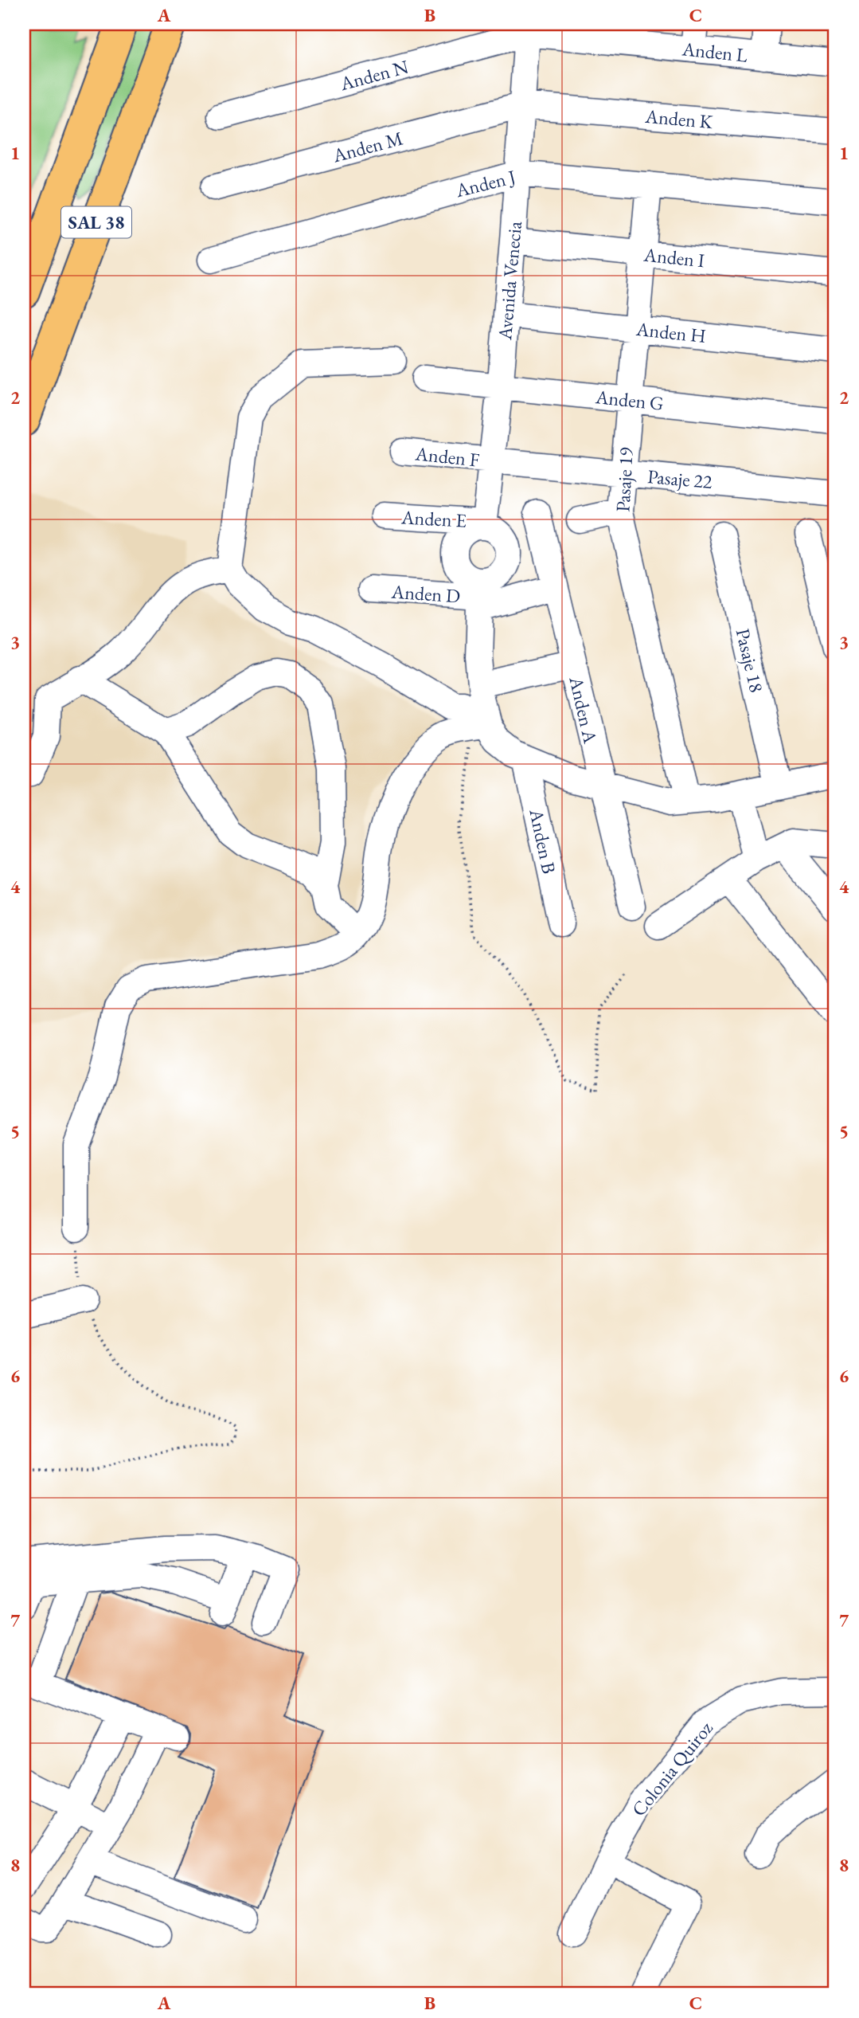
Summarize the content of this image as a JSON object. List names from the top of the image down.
{
  "streets": {
    "highway": ["SAL 38"],
    "street": [
      "Anden L",
      "Anden N",
      "Anden K",
      "Anden M",
      "Anden J",
      "Anden I",
      "Avenida Venecia",
      "Anden H",
      "Anden G",
      "Anden F",
      "Pasaje 22",
      "Pasaje 19",
      "Anden E",
      "Anden D",
      "Pasaje 18",
      "Anden A",
      "Anden B",
      "Colonia Quiroz"
    ]
  },
  "crossings": [
    ["Anden L", "Anden N"],
    ["Anden L", "Avenida Venecia"],
    ["Anden N", "Avenida Venecia"],
    ["Anden K", "Anden M"],
    ["Anden K", "Avenida Venecia"],
    ["Anden M", "Avenida Venecia"],
    ["Anden J", "Avenida Venecia"],
    ["Anden J", "Pasaje 19"],
    ["Anden I", "Avenida Venecia"],
    ["Anden I", "Pasaje 19"],
    ["Avenida Venecia", "Anden H"],
    ["Avenida Venecia", "Anden G"],
    ["Avenida Venecia", "Anden F"],
    ["Avenida Venecia", "Pasaje 22"],
    ["Avenida Venecia", "Anden E"],
    ["Avenida Venecia", "Anden D"],
    ["Anden H", "Pasaje 19"],
    ["Anden G", "Pasaje 19"],
    ["Anden F", "Pasaje 22"],
    ["Pasaje 22", "Pasaje 19"],
    ["Anden E", "Anden D"],
    ["Anden D", "Anden A"]
  ],
  "grid": {
    "columns": ["A", "B", "C"],
    "rows": [
      "1",
      "2",
      "3",
      "4",
      "5",
      "6",
      "7",
      "8"
    ]
  }
}
